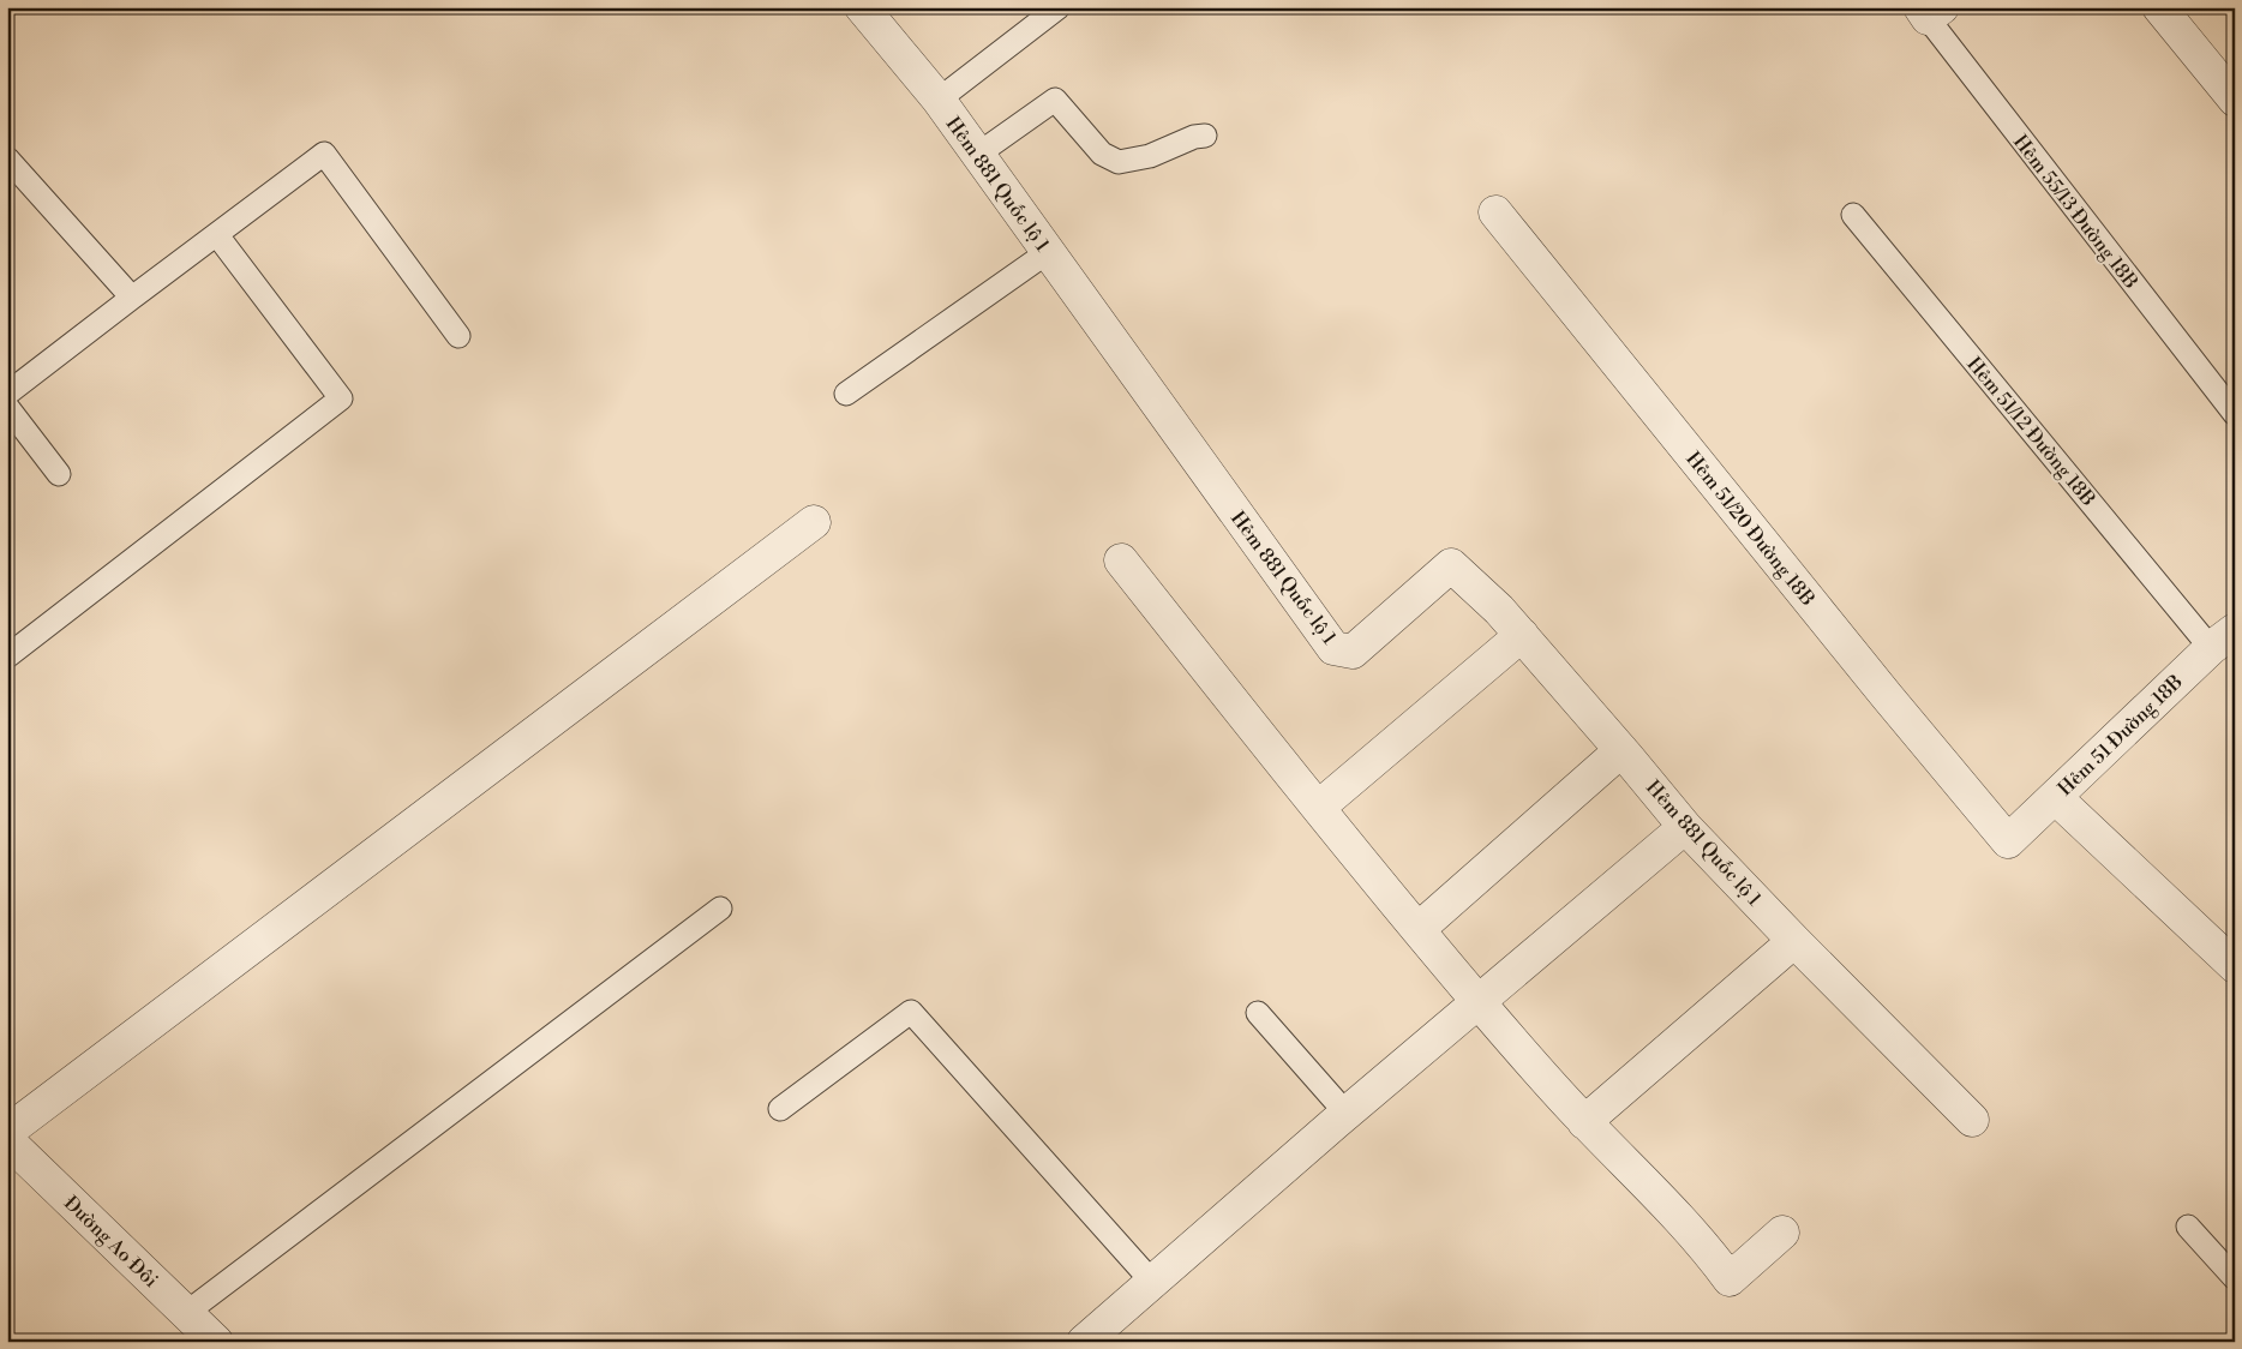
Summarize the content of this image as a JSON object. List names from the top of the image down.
{
  "streets": {
    "street": [
      "Hẻm 881 Quốc lộ 1",
      "Hẻm 51/20 Đường 18B",
      "Hẻm 51 Đường 18B",
      "Đường Ao Đôi"
    ],
    "lane": ["Hẻm 55/13 Đường 18B", "Hẻm 51/12 Đường 18B"]
  },
  "crossings": [
    ["Hẻm 51/12 Đường 18B", "Hẻm 51 Đường 18B"],
    ["Hẻm 51/20 Đường 18B", "Hẻm 51 Đường 18B"]
  ]
}
